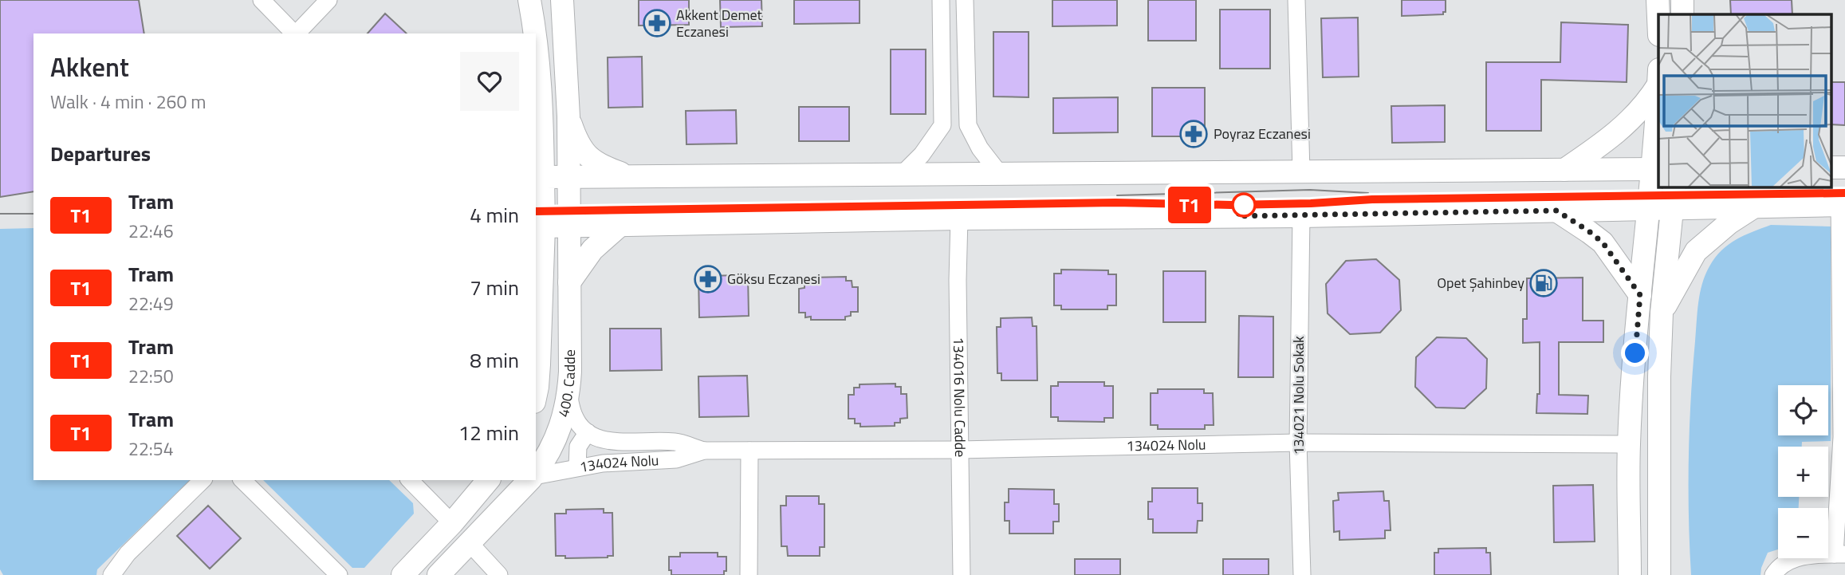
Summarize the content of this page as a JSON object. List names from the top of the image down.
{
  "streets": {
    "main road": ["400. Cadde"],
    "street": ["134021 Nolu Sokak", "134016 Nolu Cadde", "134024 Nolu"]
  },
  "crossings": [
    ["134021 Nolu Sokak", "134024 Nolu"],
    ["134016 Nolu Cadde", "134024 Nolu"]
  ],
  "places": {
    "pharmacy": ["Akkent Demet Eczanesi", "Poyraz Eczanesi", "Göksu Eczanesi"],
    "fuel station": ["Opet Şahinbey"]
  },
  "lines": ["tram line T1"],
  "page": {
    "on_map": "T1",
    "heading": [
      ["Akkent", "Walk · 4 min · 260 m"],
      "Departures"
    ],
    "list": [
      {
        "mark": "T1",
        "name": "Tram",
        "note": "22:46",
        "value": "4 min"
      },
      {
        "mark": "T1",
        "name": "Tram",
        "note": "22:49",
        "value": "7 min"
      },
      {
        "mark": "T1",
        "name": "Tram",
        "note": "22:50",
        "value": "8 min"
      },
      {
        "mark": "T1",
        "name": "Tram",
        "note": "22:54",
        "value": "12 min"
      }
    ],
    "map_buttons": ["+", "−"]
  }
}
